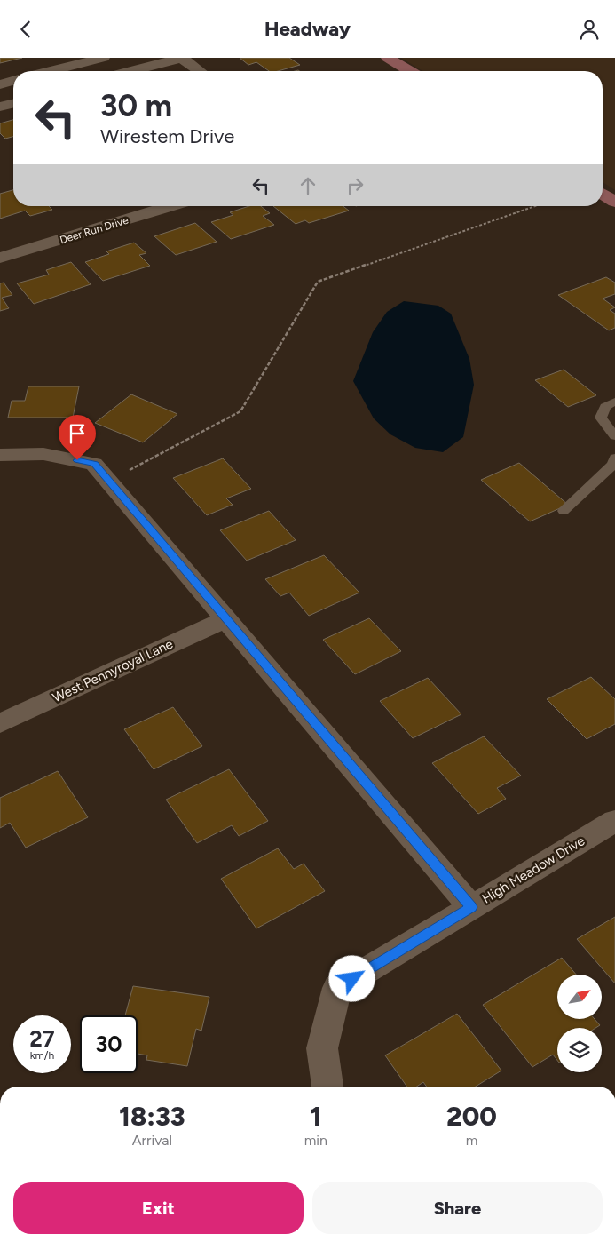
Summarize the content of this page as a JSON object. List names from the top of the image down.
{
  "streets": {
    "street": ["Deer Run Drive", "West Pennyroyal Lane", "High Meadow Drive"]
  },
  "north": "top right",
  "page": {
    "header": "Headway",
    "turn": ["30 m", "Wirestem Drive"],
    "speed": "27 km/h",
    "limit": "30",
    "eta": [
      "18:33",
      "Arrival",
      "1",
      "min",
      "200",
      "m"
    ],
    "buttons": ["Exit", "Share"]
  }
}
